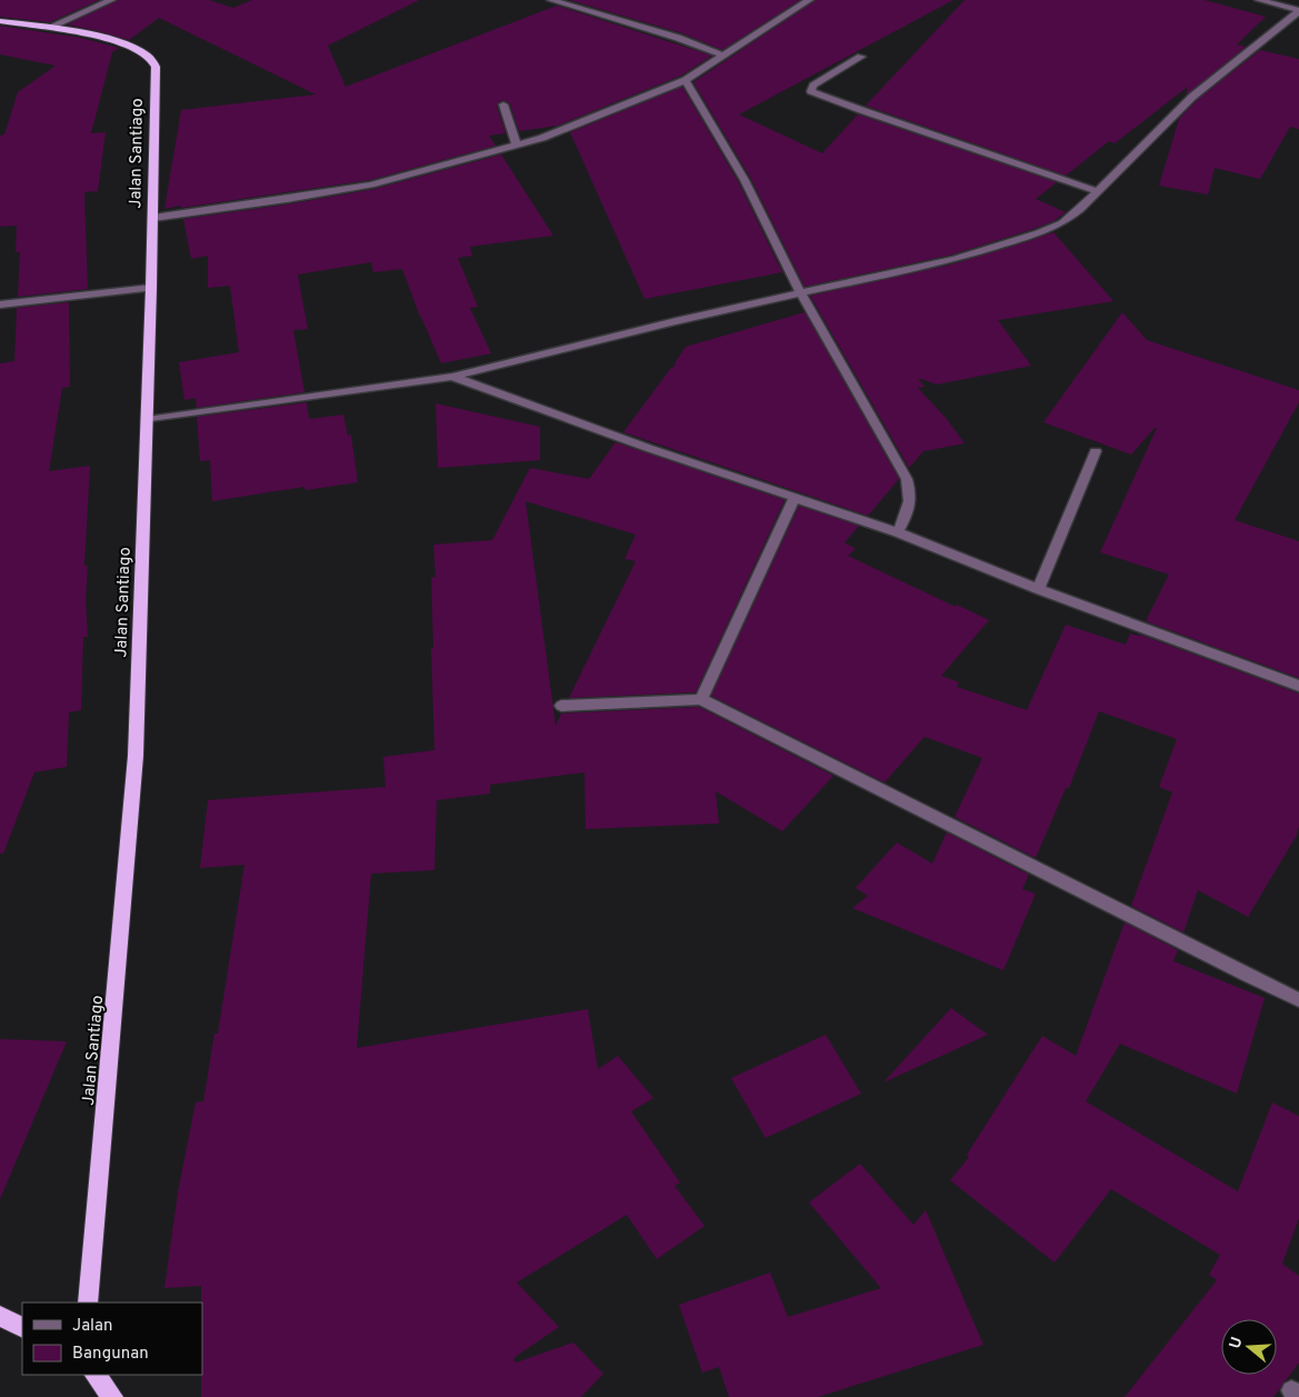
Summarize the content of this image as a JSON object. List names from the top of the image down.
{
  "streets": {
    "highway": ["Jalan Santiago"]
  },
  "legend": ["Jalan", "Bangunan"],
  "north": "left"
}
